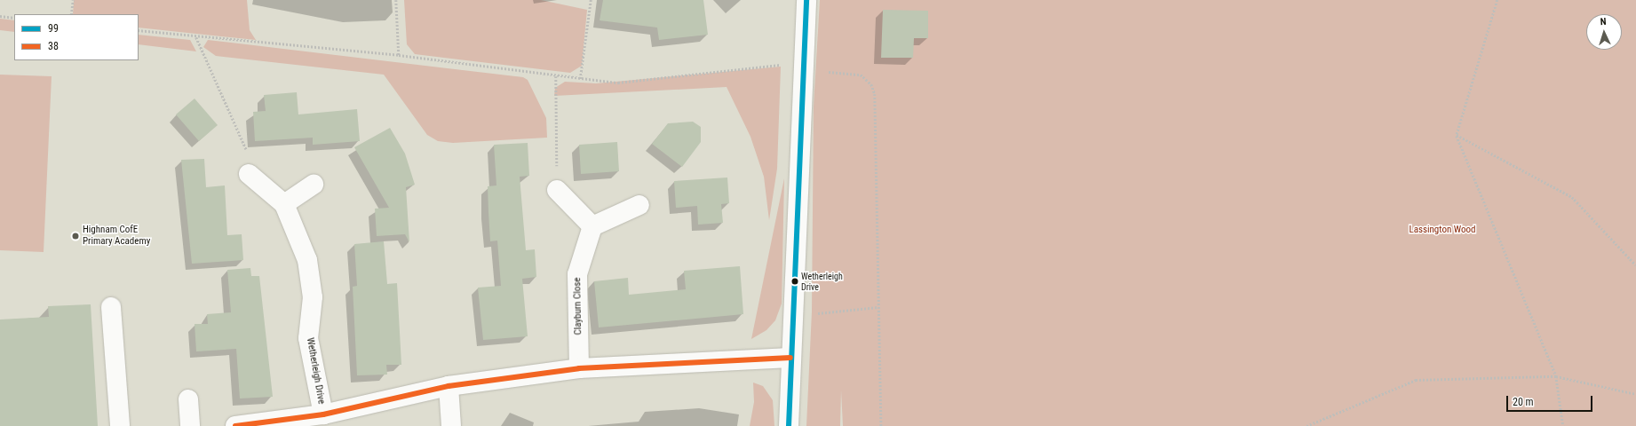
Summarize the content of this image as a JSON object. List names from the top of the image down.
{
  "streets": {
    "street": ["Clayburn Close", "Wetherleigh Drive"]
  },
  "crossings": [
    ["Clayburn Close", "Wetherleigh Drive"]
  ],
  "parks": ["Lassington Wood"],
  "places": ["Highnam CofE Primary Academy", "Wetherleigh Drive"],
  "lines": ["transit line 99", "transit line 38"],
  "legend": ["99", "38"],
  "scale_bar": "20 m",
  "north": "top"
}
